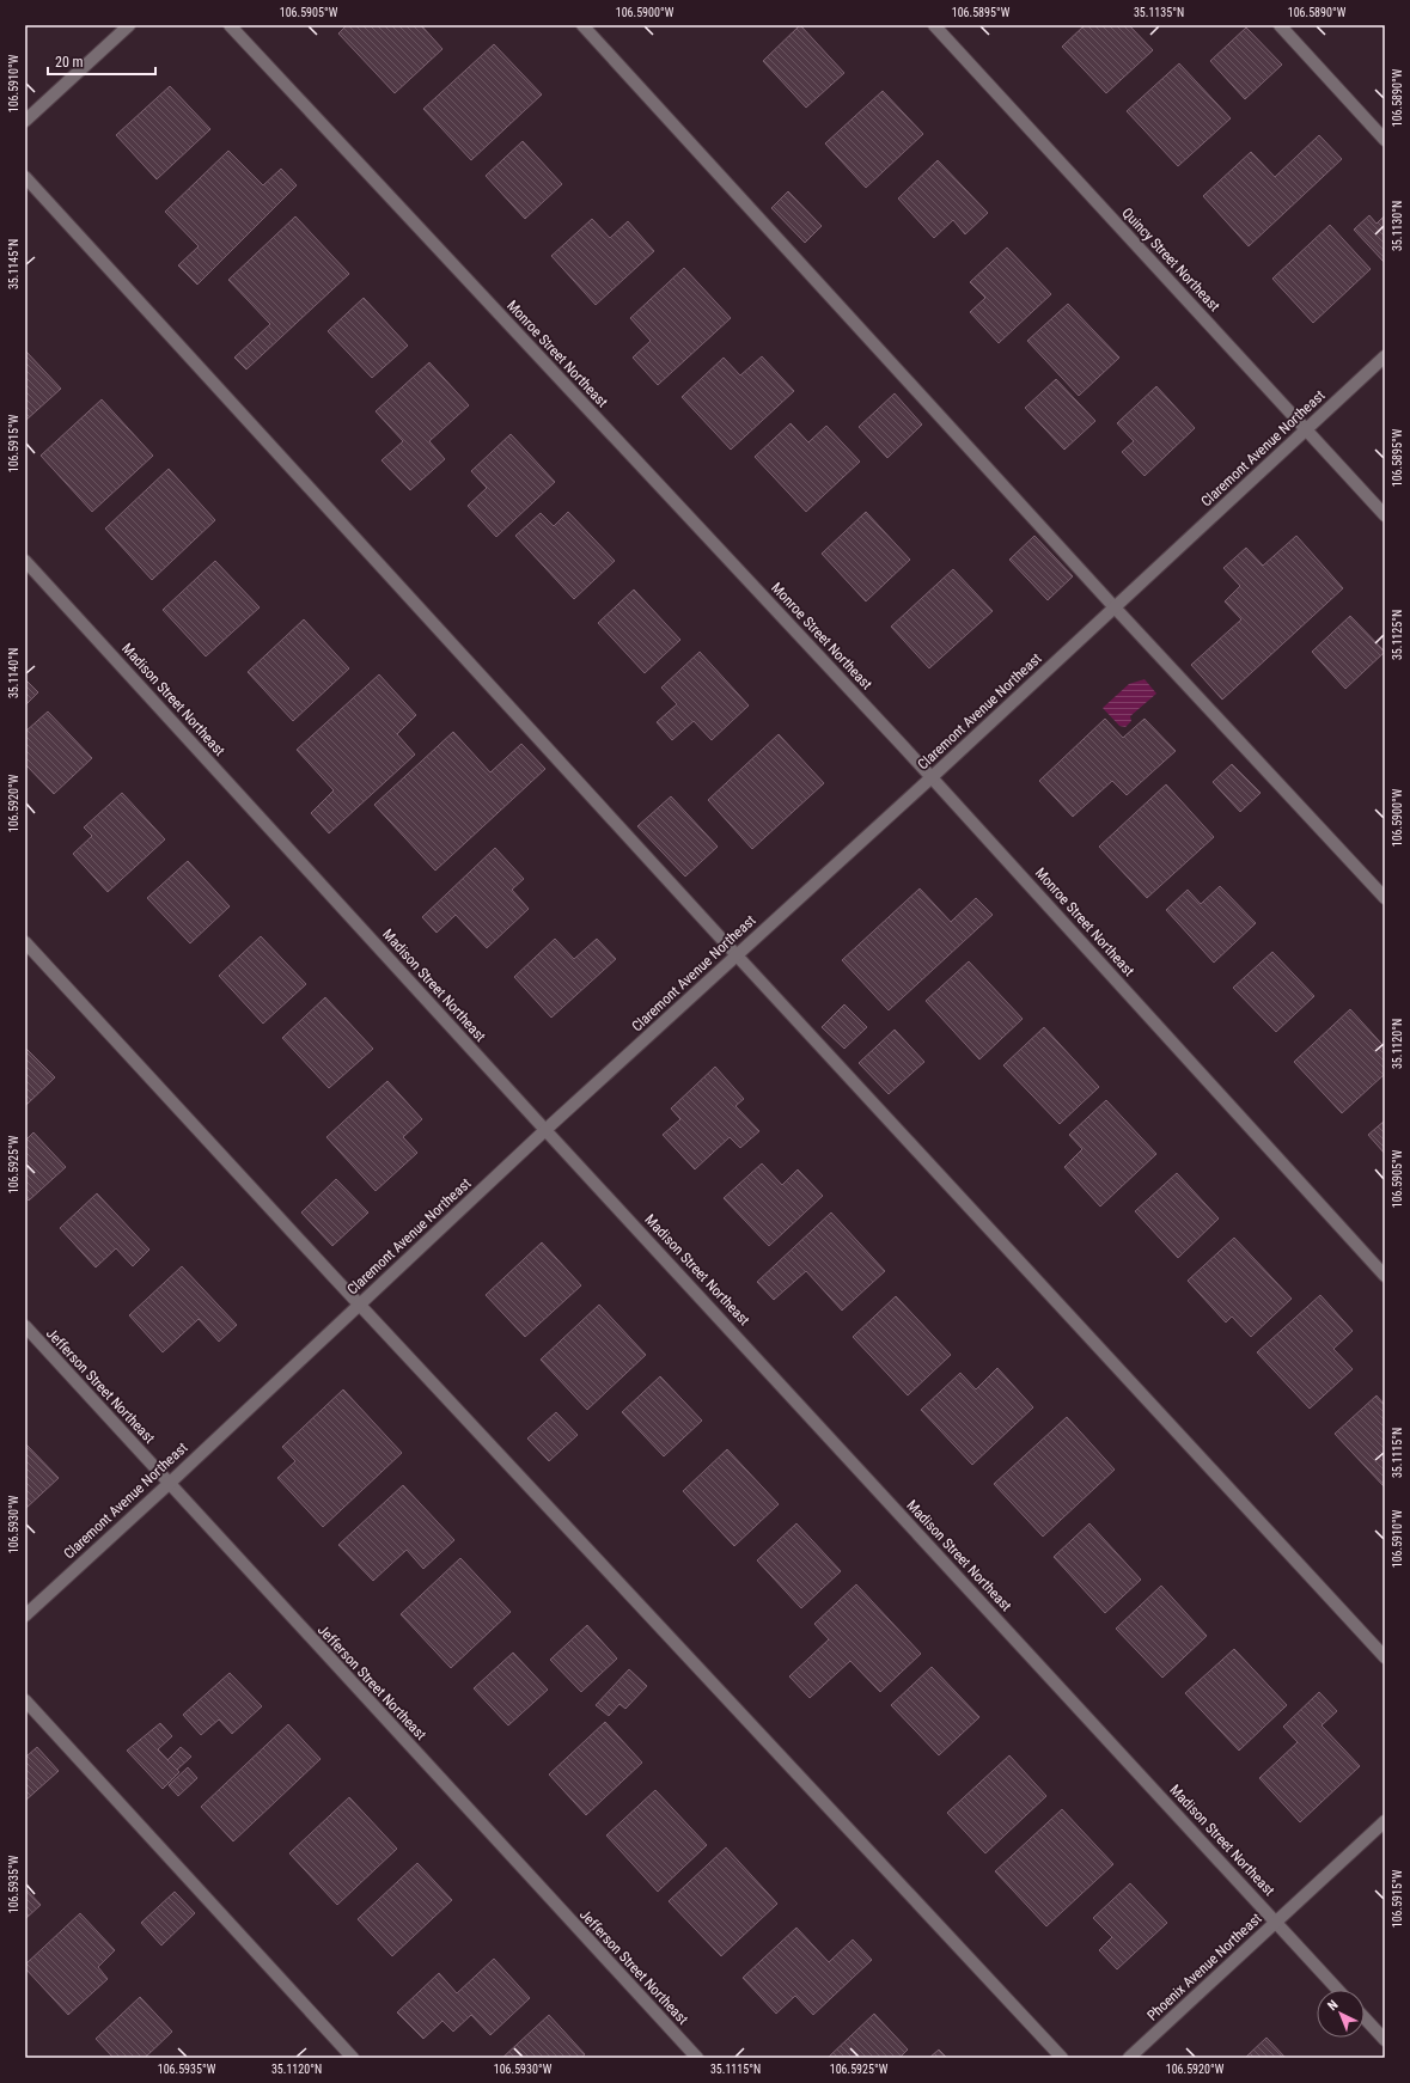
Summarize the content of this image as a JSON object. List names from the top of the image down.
{
  "streets": {
    "street": [
      "Quincy Street Northeast",
      "Monroe Street Northeast",
      "Claremont Avenue Northeast",
      "Madison Street Northeast",
      "Jefferson Street Northeast",
      "Phoenix Avenue Northeast"
    ]
  },
  "crossings": [
    ["Quincy Street Northeast", "Claremont Avenue Northeast"],
    ["Monroe Street Northeast", "Claremont Avenue Northeast"],
    ["Claremont Avenue Northeast", "Madison Street Northeast"],
    ["Claremont Avenue Northeast", "Jefferson Street Northeast"],
    ["Madison Street Northeast", "Phoenix Avenue Northeast"]
  ],
  "scale_bar": "20 m",
  "north": "top left",
  "coordinates": [
    "106.5905°W",
    "106.5900°W",
    "106.5895°W",
    "35.1135°N",
    "106.5890°W",
    "106.5910°W",
    "35.1130°N",
    "35.1145°N",
    "106.5915°W",
    "35.1125°N",
    "35.1140°N",
    "106.5920°W",
    "35.1120°N",
    "106.5925°W",
    "35.1115°N",
    "106.5930°W",
    "106.5935°W"
  ]
}
